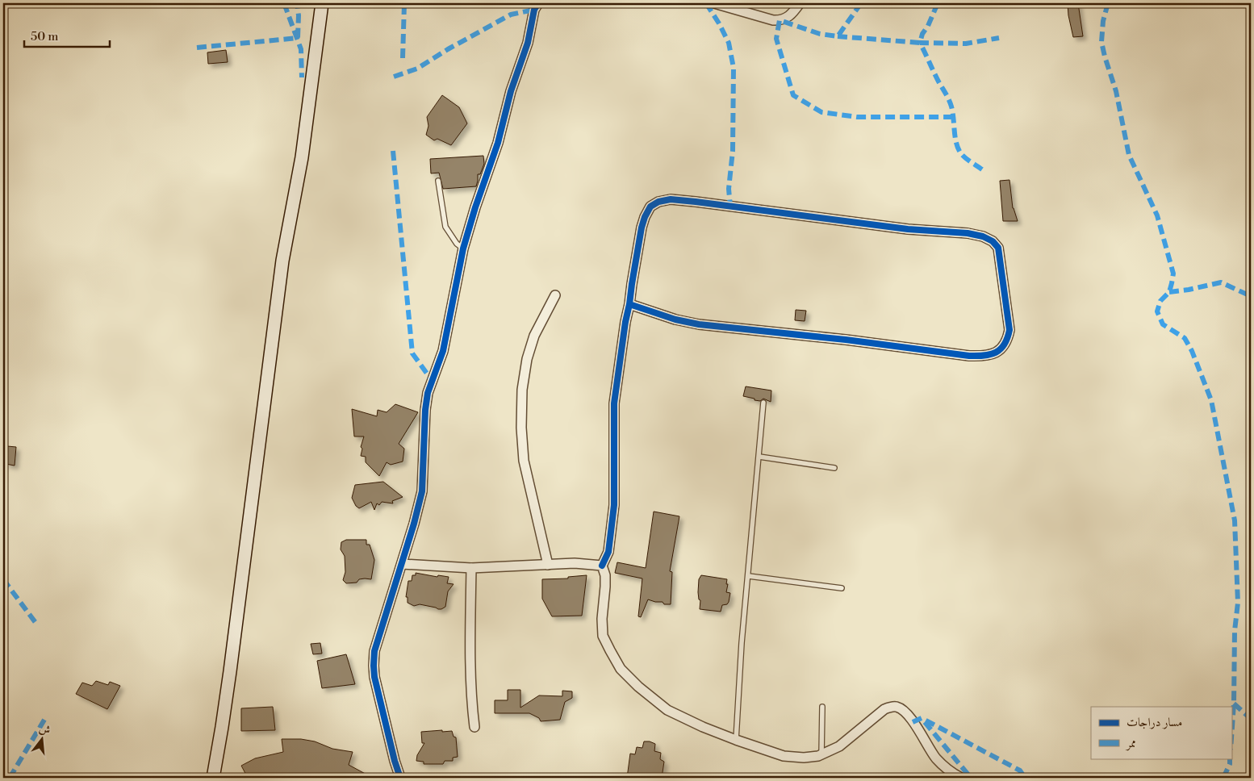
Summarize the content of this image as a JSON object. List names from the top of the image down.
{
  "legend": ["مسار دراجات", "ممر"],
  "scale_bar": "50 m",
  "north": "top"
}
